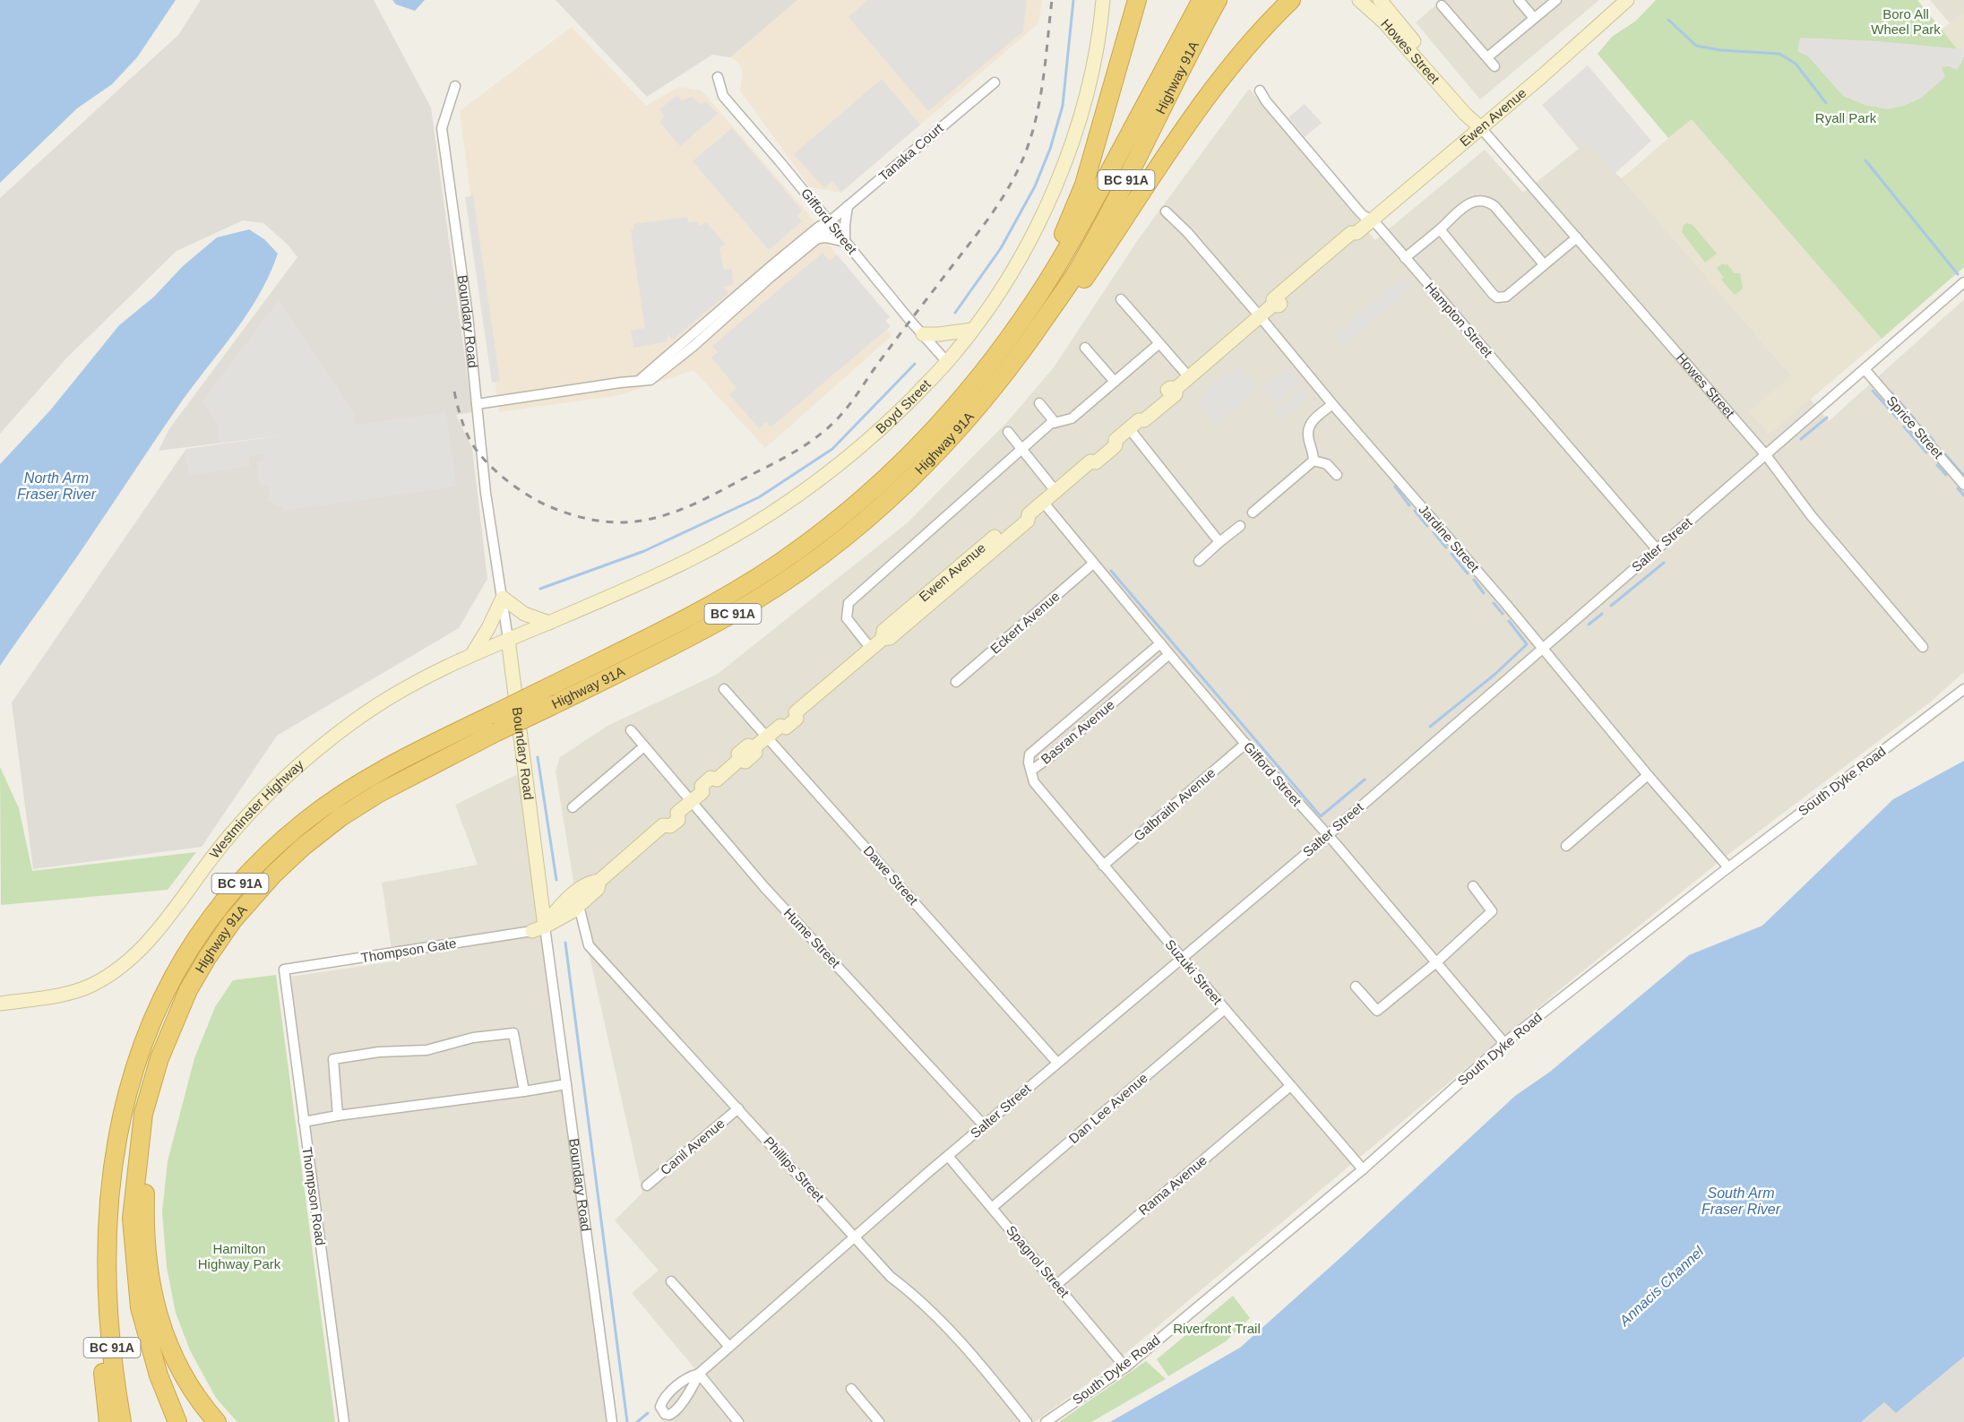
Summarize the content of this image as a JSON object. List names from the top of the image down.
{
  "streets": {
    "highway": ["Highway 91A", "BC 91A"],
    "street": [
      "Howes Street",
      "Ewen Avenue",
      "Tanaka Court",
      "Gifford Street",
      "Hampton Street",
      "Boundary Road",
      "Boyd Street",
      "Sprice Street",
      "Jardine Street",
      "Salter Street",
      "Eckert Avenue",
      "Basran Avenue",
      "South Dyke Road",
      "Galbraith Avenue",
      "Westminster Highway",
      "Dawe Street",
      "Hume Street",
      "Thompson Gate",
      "Suzuki Street",
      "Dan Lee Avenue",
      "Canil Avenue",
      "Phillips Street",
      "Rama Avenue",
      "Thompson Road",
      "Spagnol Street"
    ]
  },
  "crossings": [
    ["Howes Street", "Ewen Avenue"],
    ["Howes Street", "Salter Street"],
    ["Ewen Avenue", "Gifford Street"],
    ["Ewen Avenue", "Hampton Street"],
    ["Ewen Avenue", "Boundary Road"],
    ["Ewen Avenue", "Jardine Street"],
    ["Ewen Avenue", "Dawe Street"],
    ["Ewen Avenue", "Hume Street"],
    ["Ewen Avenue", "Thompson Gate"],
    ["Ewen Avenue", "Phillips Street"],
    ["Tanaka Court", "Gifford Street"],
    ["Gifford Street", "Boyd Street"],
    ["Gifford Street", "Salter Street"],
    ["Gifford Street", "Eckert Avenue"],
    ["Gifford Street", "Basran Avenue"],
    ["Gifford Street", "South Dyke Road"],
    ["Gifford Street", "Galbraith Avenue"],
    ["Hampton Street", "Salter Street"],
    ["Boundary Road", "Boyd Street"],
    ["Boundary Road", "Westminster Highway"],
    ["Boundary Road", "Thompson Gate"],
    ["Boyd Street", "Westminster Highway"],
    ["Sprice Street", "Salter Street"],
    ["Jardine Street", "Salter Street"],
    ["Jardine Street", "South Dyke Road"],
    ["Salter Street", "Dawe Street"],
    ["Salter Street", "Hume Street"],
    ["Salter Street", "Suzuki Street"],
    ["Salter Street", "Phillips Street"],
    ["Salter Street", "Spagnol Street"],
    ["Basran Avenue", "Suzuki Street"],
    ["South Dyke Road", "Suzuki Street"],
    ["South Dyke Road", "Spagnol Street"],
    ["Galbraith Avenue", "Suzuki Street"],
    ["Thompson Gate", "Thompson Road"],
    ["Suzuki Street", "Dan Lee Avenue"],
    ["Suzuki Street", "Rama Avenue"],
    ["Dan Lee Avenue", "Spagnol Street"],
    ["Canil Avenue", "Phillips Street"],
    ["Rama Avenue", "Spagnol Street"]
  ],
  "water": ["North Arm Fraser River", "South Arm Fraser River", "Annacis Channel"],
  "parks": [
    "Boro All Wheel Park",
    "Ryall Park",
    "Hamilton Highway Park",
    "Riverfront Trail"
  ]
}
